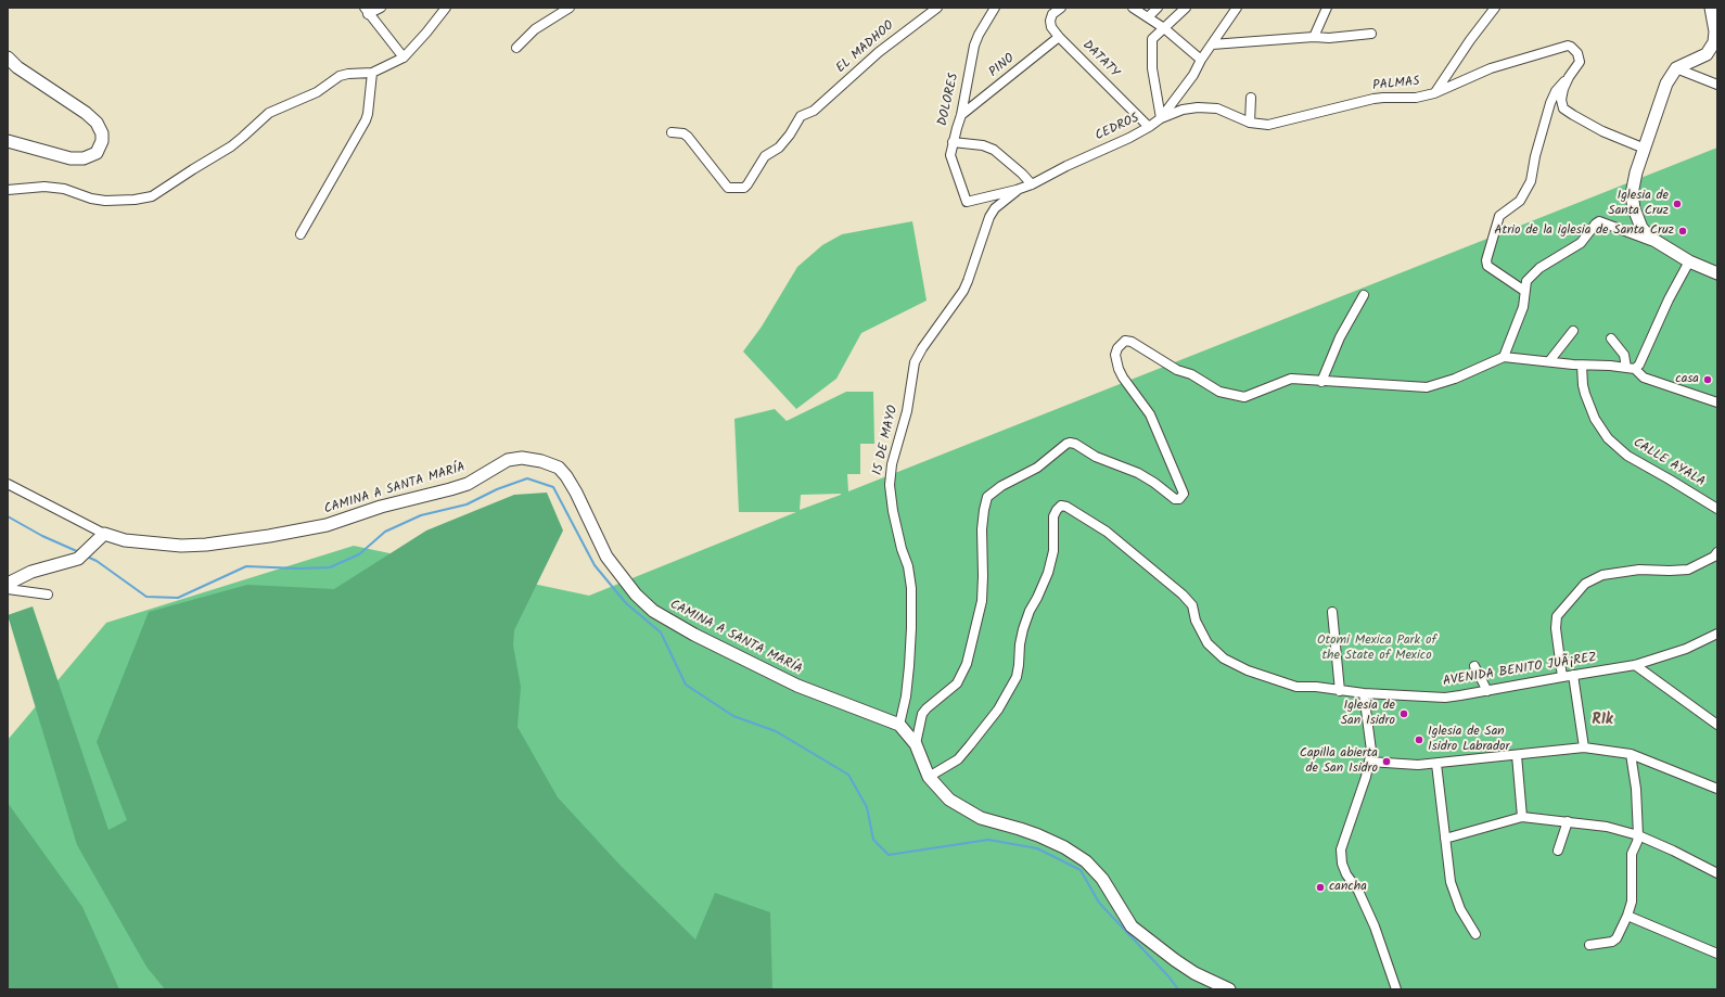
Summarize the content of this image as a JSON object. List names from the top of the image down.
{
  "streets": {
    "main road": ["CAMINA A SANTA MARÍA"],
    "street": [
      "EL MADHOO",
      "DATATY",
      "PINO",
      "PALMAS",
      "DOLORES",
      "CEDROS",
      "15 DE MAYO",
      "CALLE AYALA",
      "AVENIDA BENITO JUÃ¡REZ"
    ]
  },
  "crossings": [
    ["DATATY", "PINO"],
    ["DATATY", "CEDROS"],
    ["PINO", "DOLORES"],
    ["PALMAS", "CEDROS"],
    ["DOLORES", "CEDROS"],
    ["CEDROS", "15 DE MAYO"],
    ["15 DE MAYO", "CAMINA A SANTA MARÍA"],
    ["CAMINA A SANTA MARÍA", "AVENIDA BENITO JUÃ¡REZ"]
  ],
  "districts": ["R1k"],
  "parks": ["Otomi Mexica Park of the State of Mexico"],
  "places": [
    "Iglesia de Santa Cruz",
    "Atrio de la iglesia de Santa Cruz",
    "casa",
    "Iglesia de San Isidro",
    "Iglesia de San Isidro Labrador",
    "Capilla abierta de San Isidro",
    "cancha"
  ]
}
